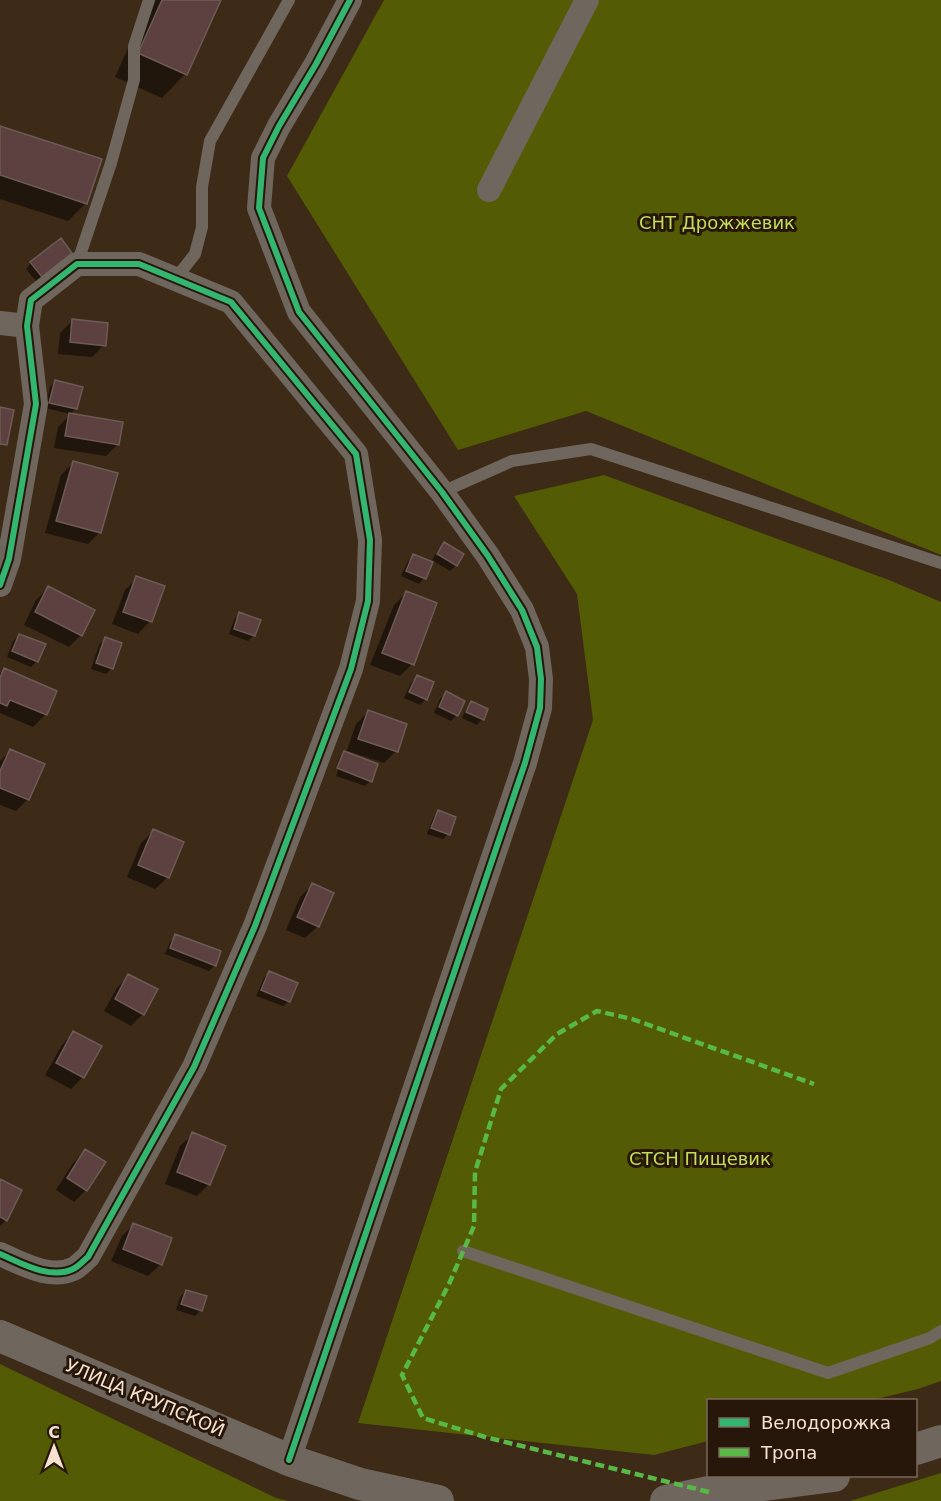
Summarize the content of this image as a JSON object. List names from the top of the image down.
{
  "streets": {
    "street": ["УЛИЦА КРУПСКОЙ"]
  },
  "parks": ["СНТ Дрожжевик", "СТСН Пищевик"],
  "legend": ["Велодорожка", "Тропа"],
  "north": "top"
}
